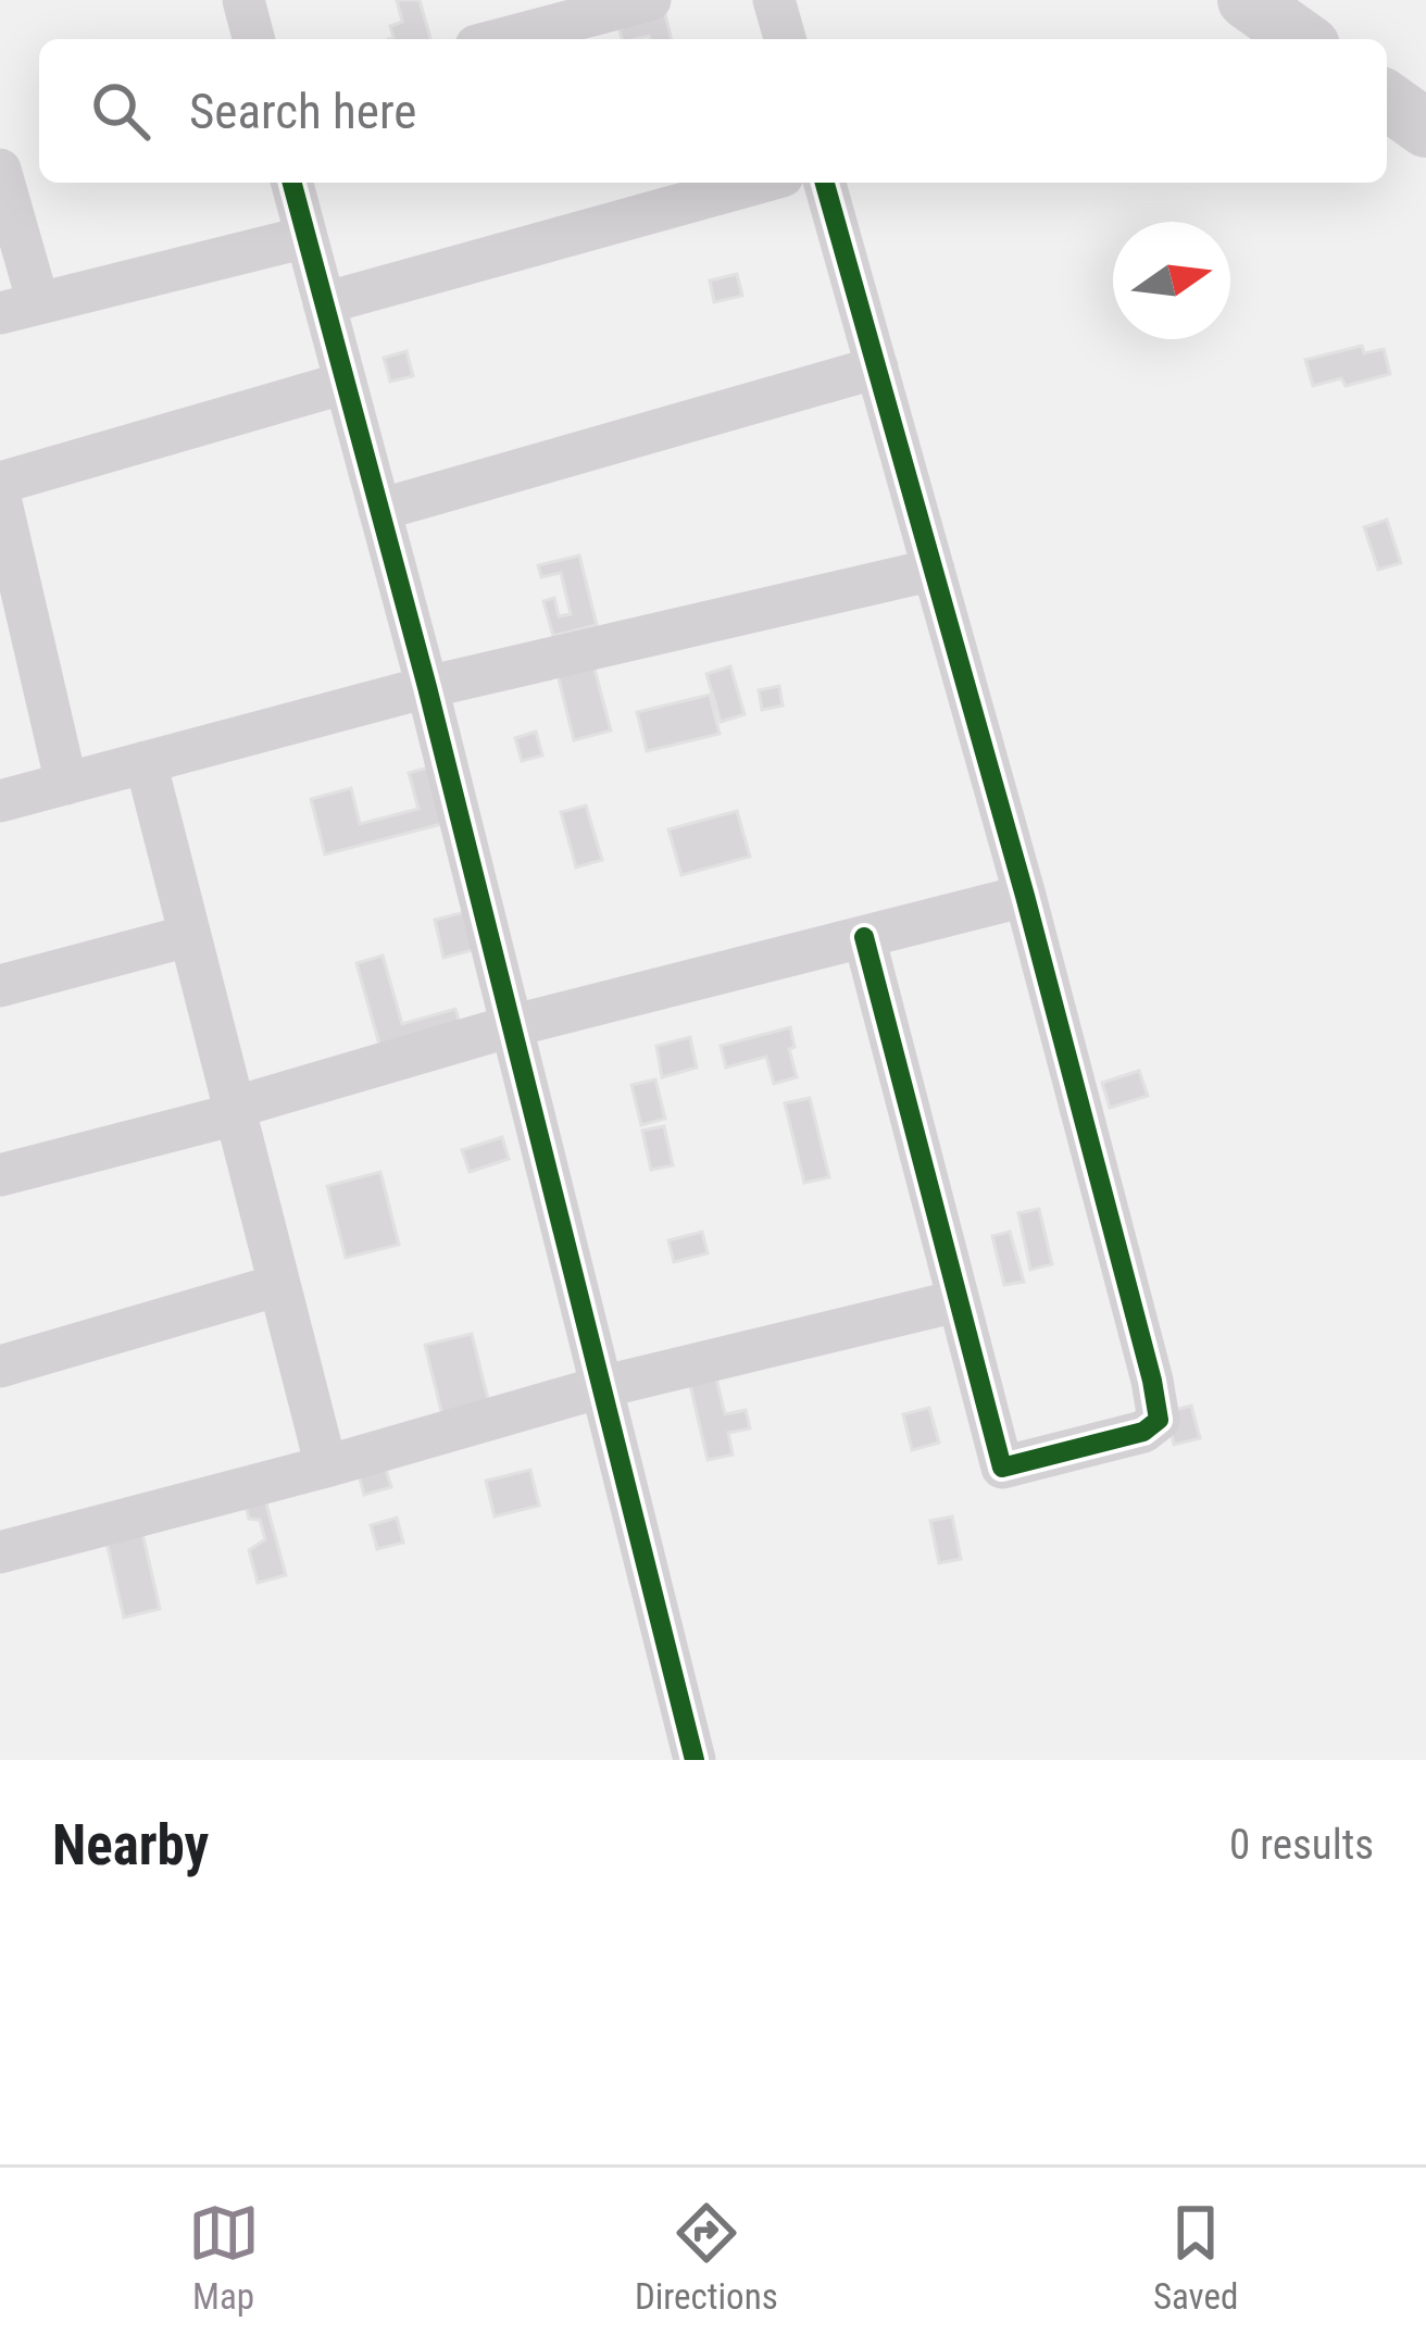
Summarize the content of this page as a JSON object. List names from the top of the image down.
{
  "north": "right",
  "page": {
    "search": "Search here",
    "heading": ["Nearby", "0 results"],
    "nav": ["Map", "Directions", "Saved"]
  }
}
